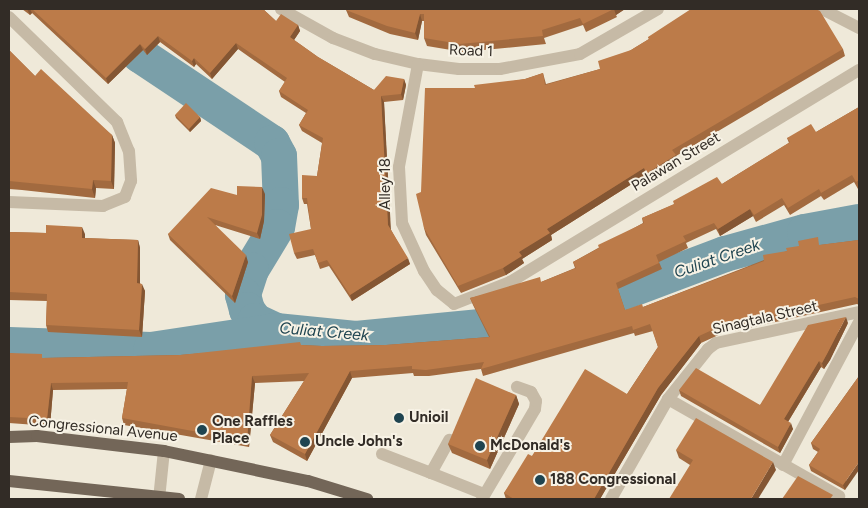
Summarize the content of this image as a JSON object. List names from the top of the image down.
{
  "streets": {
    "main road": ["Congressional Avenue"],
    "street": [
      "Road 1",
      "Palawan Street",
      "Alley 18",
      "Sinagtala Street"
    ]
  },
  "crossings": [
    ["Road 1", "Alley 18"],
    ["Palawan Street", "Alley 18"]
  ],
  "water": ["Culiat Creek"],
  "places": [
    "Unioil",
    "One Raffles Place",
    "Uncle John's",
    "McDonald's",
    "188 Congressional"
  ]
}
